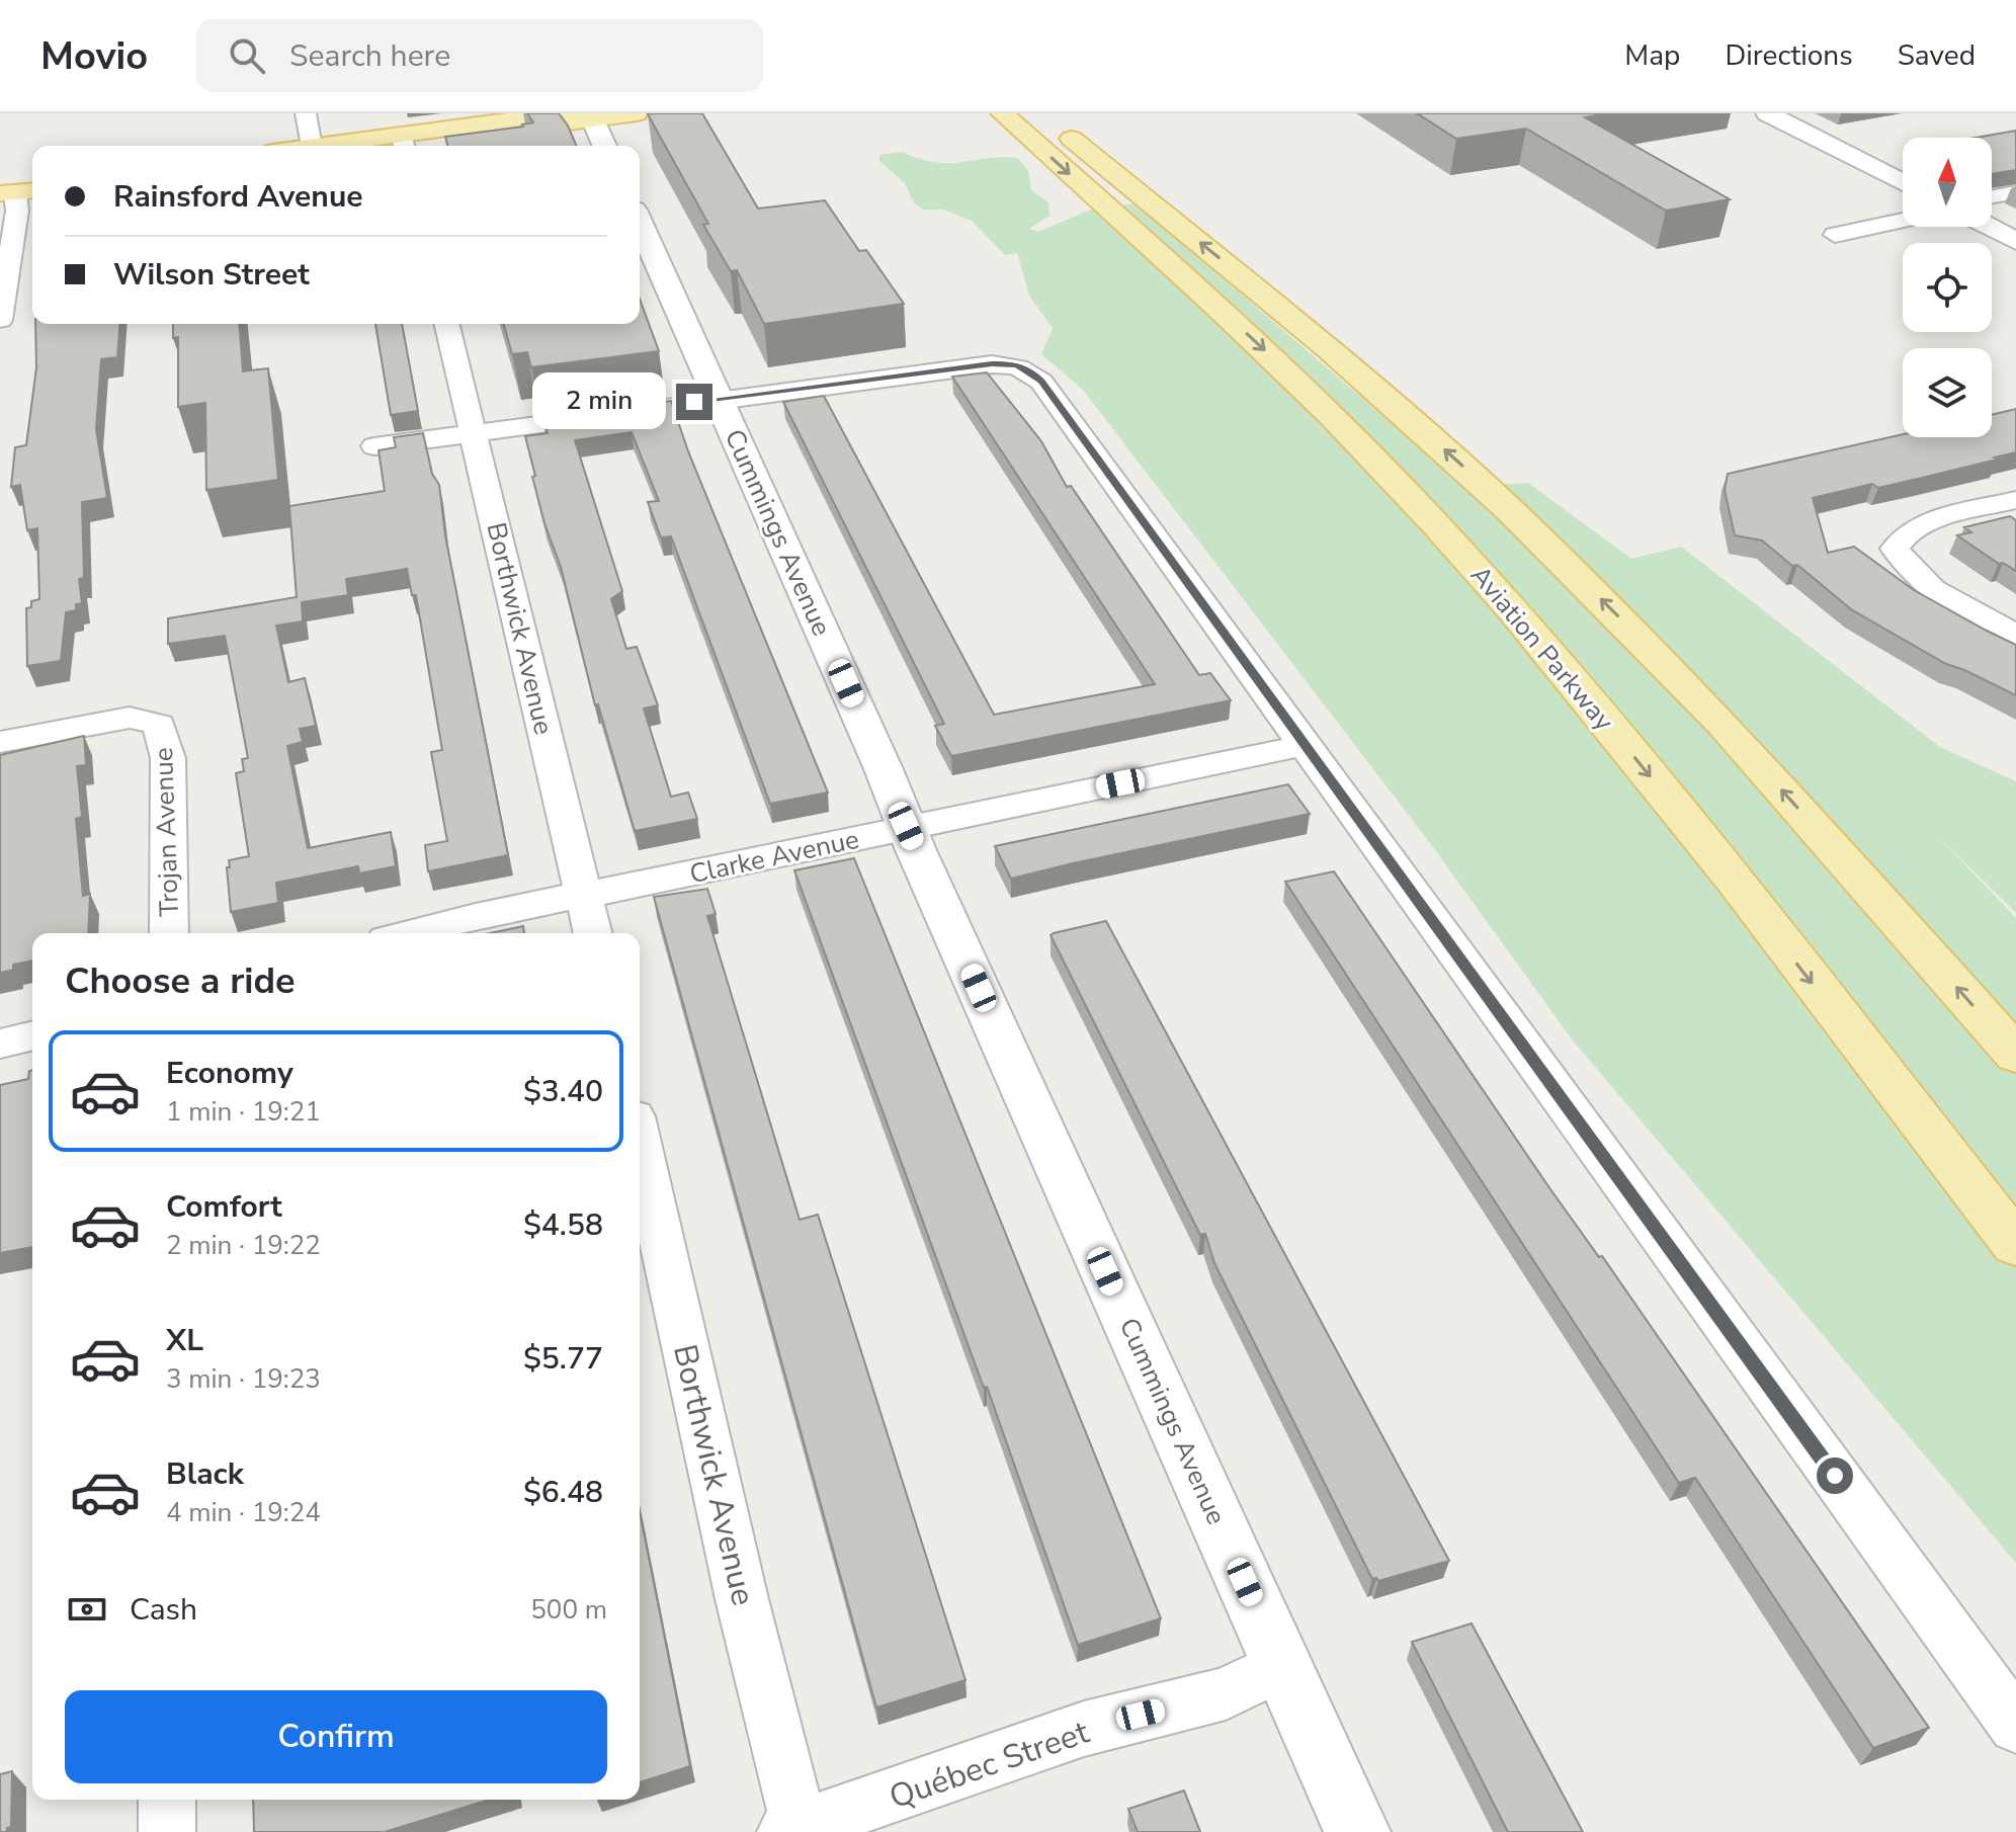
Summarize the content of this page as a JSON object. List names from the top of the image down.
{
  "streets": {
    "main road": ["Aviation Parkway"],
    "street": [
      "Cummings Avenue",
      "Borthwick Avenue",
      "Trojan Avenue",
      "Clarke Avenue",
      "Québec Street"
    ]
  },
  "crossings": [
    ["Cummings Avenue", "Clarke Avenue"],
    ["Cummings Avenue", "Québec Street"],
    ["Borthwick Avenue", "Clarke Avenue"],
    ["Borthwick Avenue", "Québec Street"]
  ],
  "north": "top",
  "page": {
    "header": "Movio",
    "search": "Search here",
    "nav": ["Map", "Directions", "Saved"],
    "banner": ["Rainsford Avenue", "Wilson Street"],
    "bubble": "2 min",
    "heading": "Choose a ride",
    "list": [
      {
        "name": "Economy",
        "note": "1 min · 19:21",
        "value": "$3.40"
      },
      {
        "name": "Comfort",
        "note": "2 min · 19:22",
        "value": "$4.58"
      },
      {
        "name": "XL",
        "note": "3 min · 19:23",
        "value": "$5.77"
      },
      {
        "name": "Black",
        "note": "4 min · 19:24",
        "value": "$6.48"
      }
    ],
    "pay": ["Cash", "500 m"],
    "buttons": "Confirm"
  }
}
